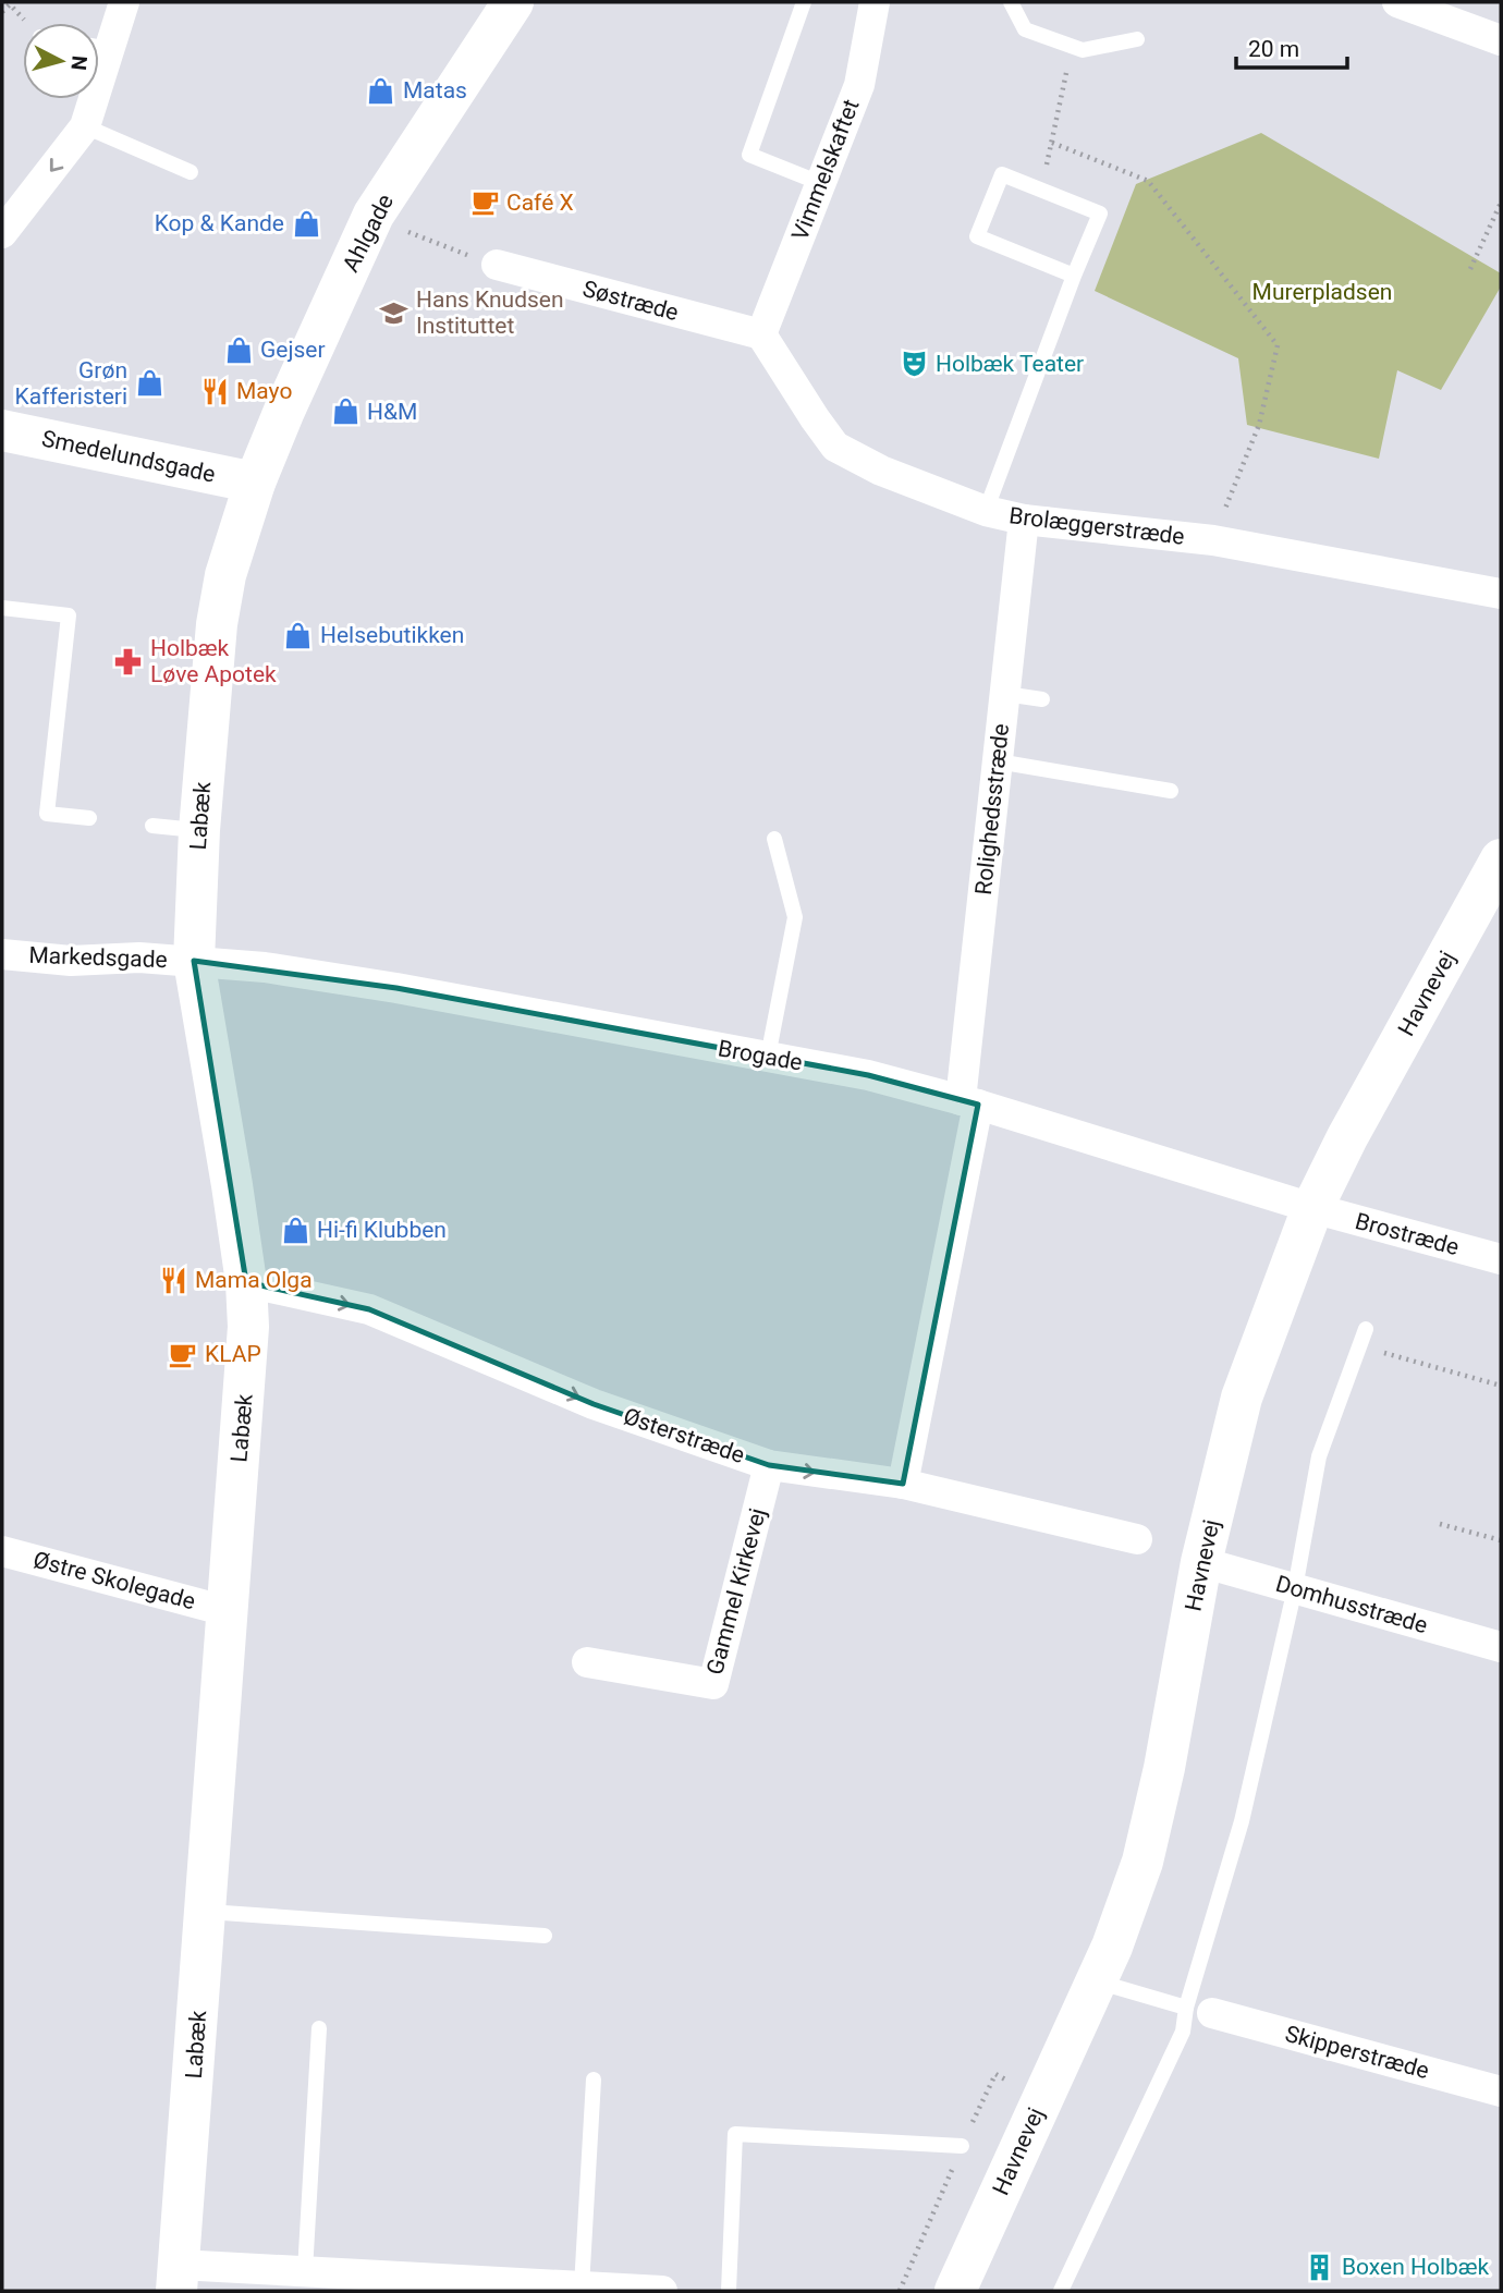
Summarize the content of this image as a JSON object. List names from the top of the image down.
{
  "streets": {
    "street": [
      "Vimmelskaftet",
      "Ahlgade",
      "Søstræde",
      "Smedelundsgade",
      "Brolæggerstræde",
      "Rolighedsstræde",
      "Labæk",
      "Markedsgade",
      "Havnevej",
      "Brogade",
      "Brostræde",
      "Østerstræde",
      "Østre Skolegade",
      "Gammel Kirkevej",
      "Domhusstræde",
      "Skipperstræde"
    ]
  },
  "crossings": [
    ["Vimmelskaftet", "Søstræde"],
    ["Vimmelskaftet", "Brolæggerstræde"],
    ["Ahlgade", "Smedelundsgade"],
    ["Ahlgade", "Labæk"],
    ["Søstræde", "Brolæggerstræde"],
    ["Smedelundsgade", "Labæk"],
    ["Brolæggerstræde", "Rolighedsstræde"],
    ["Rolighedsstræde", "Brogade"],
    ["Rolighedsstræde", "Østerstræde"],
    ["Labæk", "Markedsgade"],
    ["Labæk", "Brogade"],
    ["Labæk", "Østerstræde"],
    ["Labæk", "Østre Skolegade"],
    ["Markedsgade", "Brogade"],
    ["Havnevej", "Brogade"],
    ["Havnevej", "Brostræde"],
    ["Havnevej", "Domhusstræde"],
    ["Brogade", "Brostræde"],
    ["Østerstræde", "Gammel Kirkevej"]
  ],
  "one_way": ["Østerstræde"],
  "parks": ["Murerpladsen"],
  "places": {
    "shop": [
      "Matas",
      "Kop & Kande",
      "Gejser",
      "Grøn Kafferisteri",
      "H&M",
      "Helsebutikken",
      "Hi-fi Klubben"
    ],
    "cafe": ["Café X", "KLAP"],
    "school or university": ["Hans Knudsen Instituttet"],
    "theatre": ["Holbæk Teater"],
    "restaurant": ["Mayo", "Mama Olga"],
    "pharmacy": ["Holbæk Løve Apotek"],
    "building": ["Boxen Holbæk"]
  },
  "scale_bar": "20 m",
  "north": "right"
}
